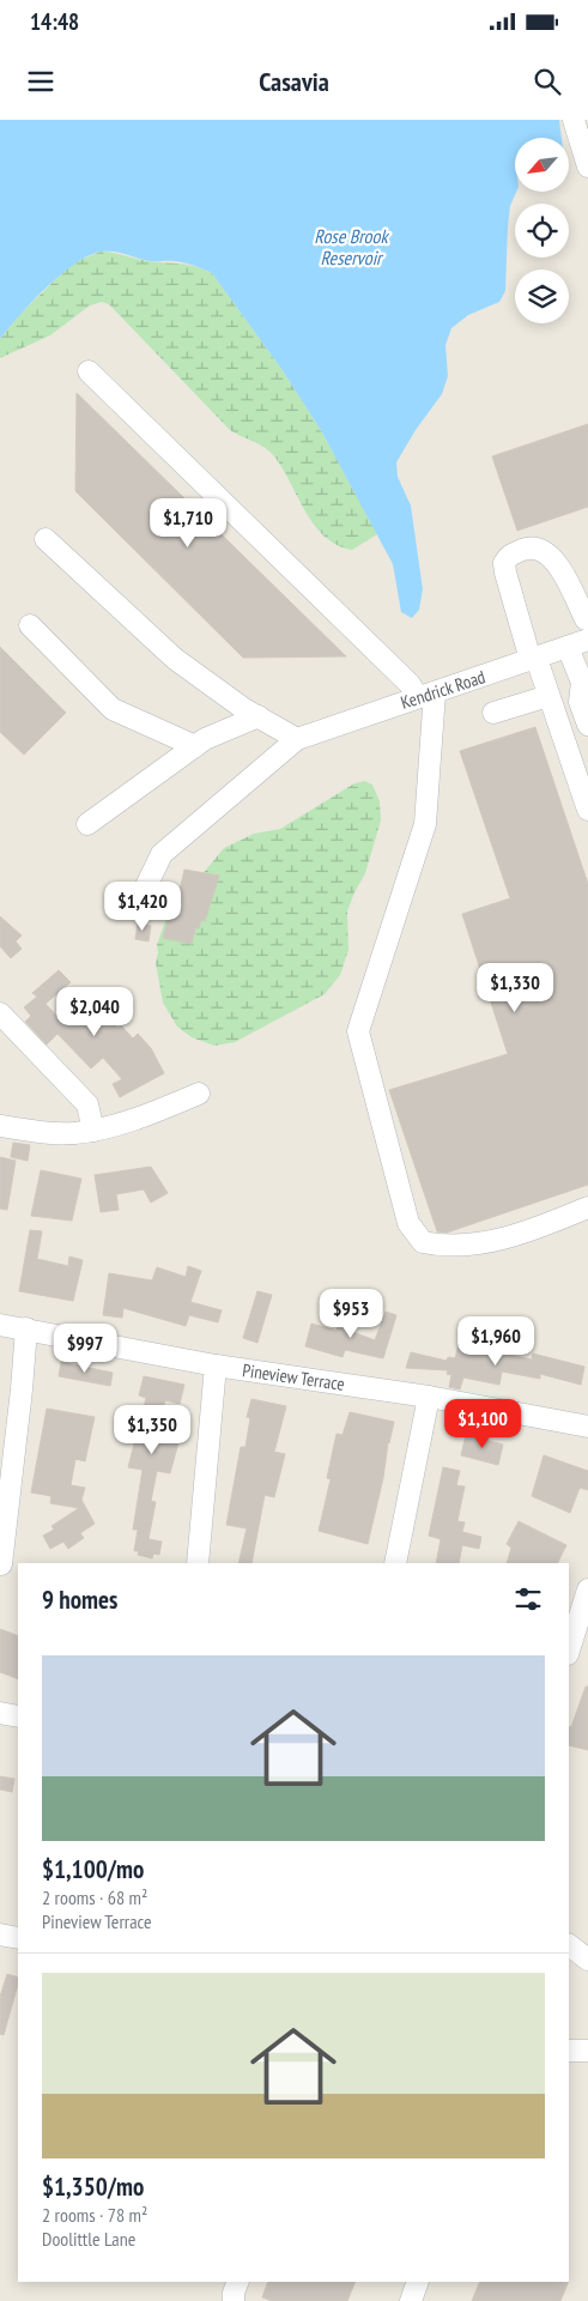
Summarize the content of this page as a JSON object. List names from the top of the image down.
{
  "streets": {
    "street": ["Kendrick Road", "Pineview Terrace"]
  },
  "water": ["Rose Brook Reservoir"],
  "north": "bottom left",
  "page": {
    "status": "14:48",
    "header": "Casavia",
    "price": [
      "$1,710",
      "$1,420",
      "$1,330",
      "$2,040",
      "$953",
      "$1,960",
      "$997",
      "$1,100",
      "$1,350"
    ],
    "heading": "9 homes",
    "list": [
      {
        "name": "$1,100/mo",
        "note": "2 rooms · 68 m² · Pineview Terrace"
      },
      {
        "name": "$1,350/mo",
        "note": "2 rooms · 78 m² · Doolittle Lane"
      }
    ]
  }
}
